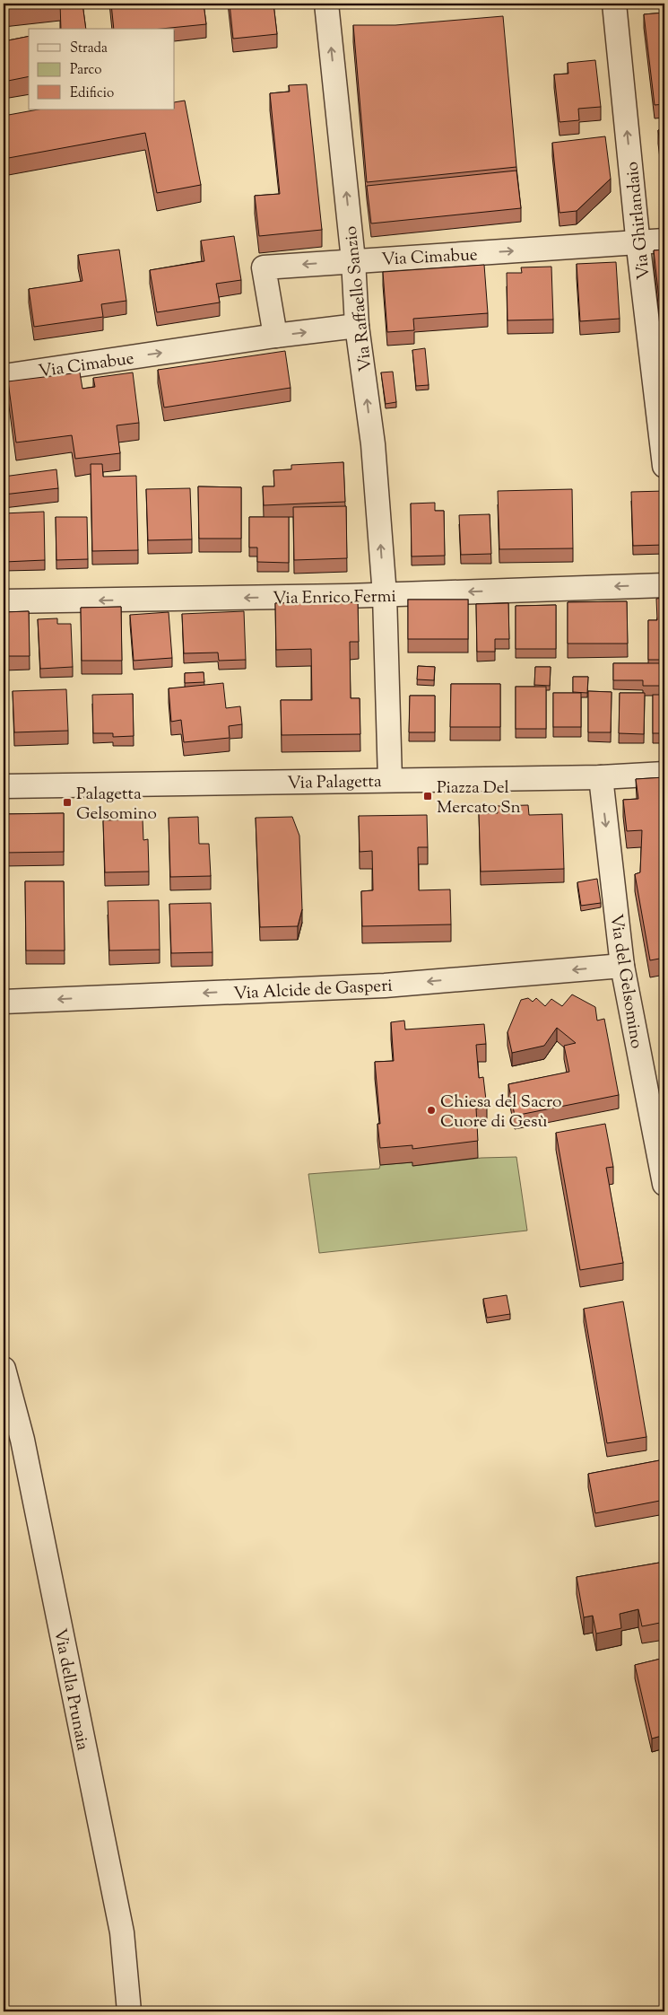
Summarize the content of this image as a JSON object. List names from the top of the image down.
{
  "streets": {
    "street": [
      "Via Ghirlandaio",
      "Via Cimabue",
      "Via Raffaello Sanzio",
      "Via Enrico Fermi",
      "Via Palagetta",
      "Via del Gelsomino",
      "Via Alcide de Gasperi",
      "Via della Prunaia"
    ]
  },
  "crossings": [
    ["Via Ghirlandaio", "Via Cimabue"],
    ["Via Cimabue", "Via Raffaello Sanzio"],
    ["Via Raffaello Sanzio", "Via Enrico Fermi"],
    ["Via Raffaello Sanzio", "Via Palagetta"],
    ["Via Palagetta", "Via del Gelsomino"],
    ["Via del Gelsomino", "Via Alcide de Gasperi"]
  ],
  "one_way": [
    "Via Ghirlandaio",
    "Via Raffaello Sanzio",
    "Via Enrico Fermi",
    "Via del Gelsomino",
    "Via Alcide de Gasperi"
  ],
  "places": {
    "transit": ["Piazza Del Mercato Sn", "Palagetta Gelsomino"],
    "other": ["Chiesa del Sacro Cuore di Gesù"]
  },
  "legend": ["Strada", "Parco", "Edificio"]
}
